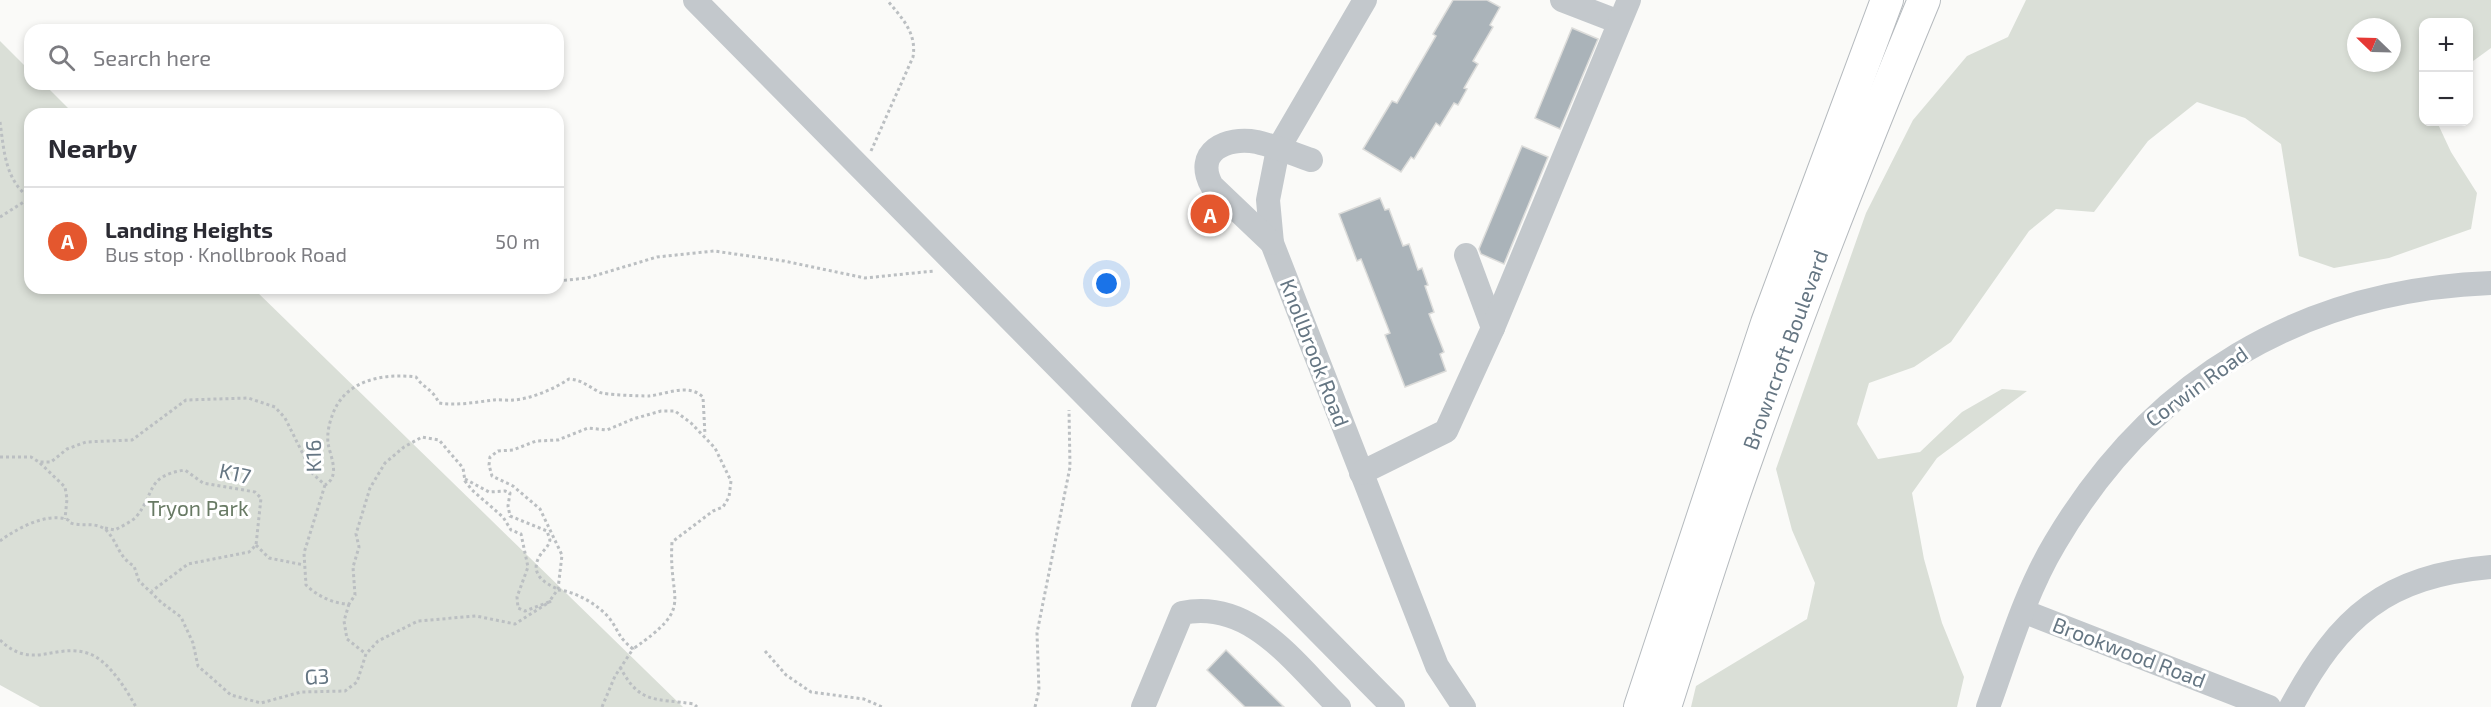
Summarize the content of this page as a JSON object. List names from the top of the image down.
{
  "streets": {
    "main road": ["Browncroft Boulevard"],
    "street": ["Knollbrook Road", "Corwin Road", "Brookwood Road"],
    "path": ["K16", "K17", "G3"]
  },
  "crossings": [
    ["Corwin Road", "Brookwood Road"],
    ["K17", "G3"]
  ],
  "parks": ["Tryon Park"],
  "north": "top left",
  "page": {
    "map_buttons": ["+", "−"],
    "search": "Search here",
    "heading": "Nearby",
    "list": [
      {
        "mark": "A",
        "name": "Landing Heights",
        "note": "Bus stop · Knollbrook Road",
        "value": "50 m"
      }
    ],
    "pins": "A"
  }
}
